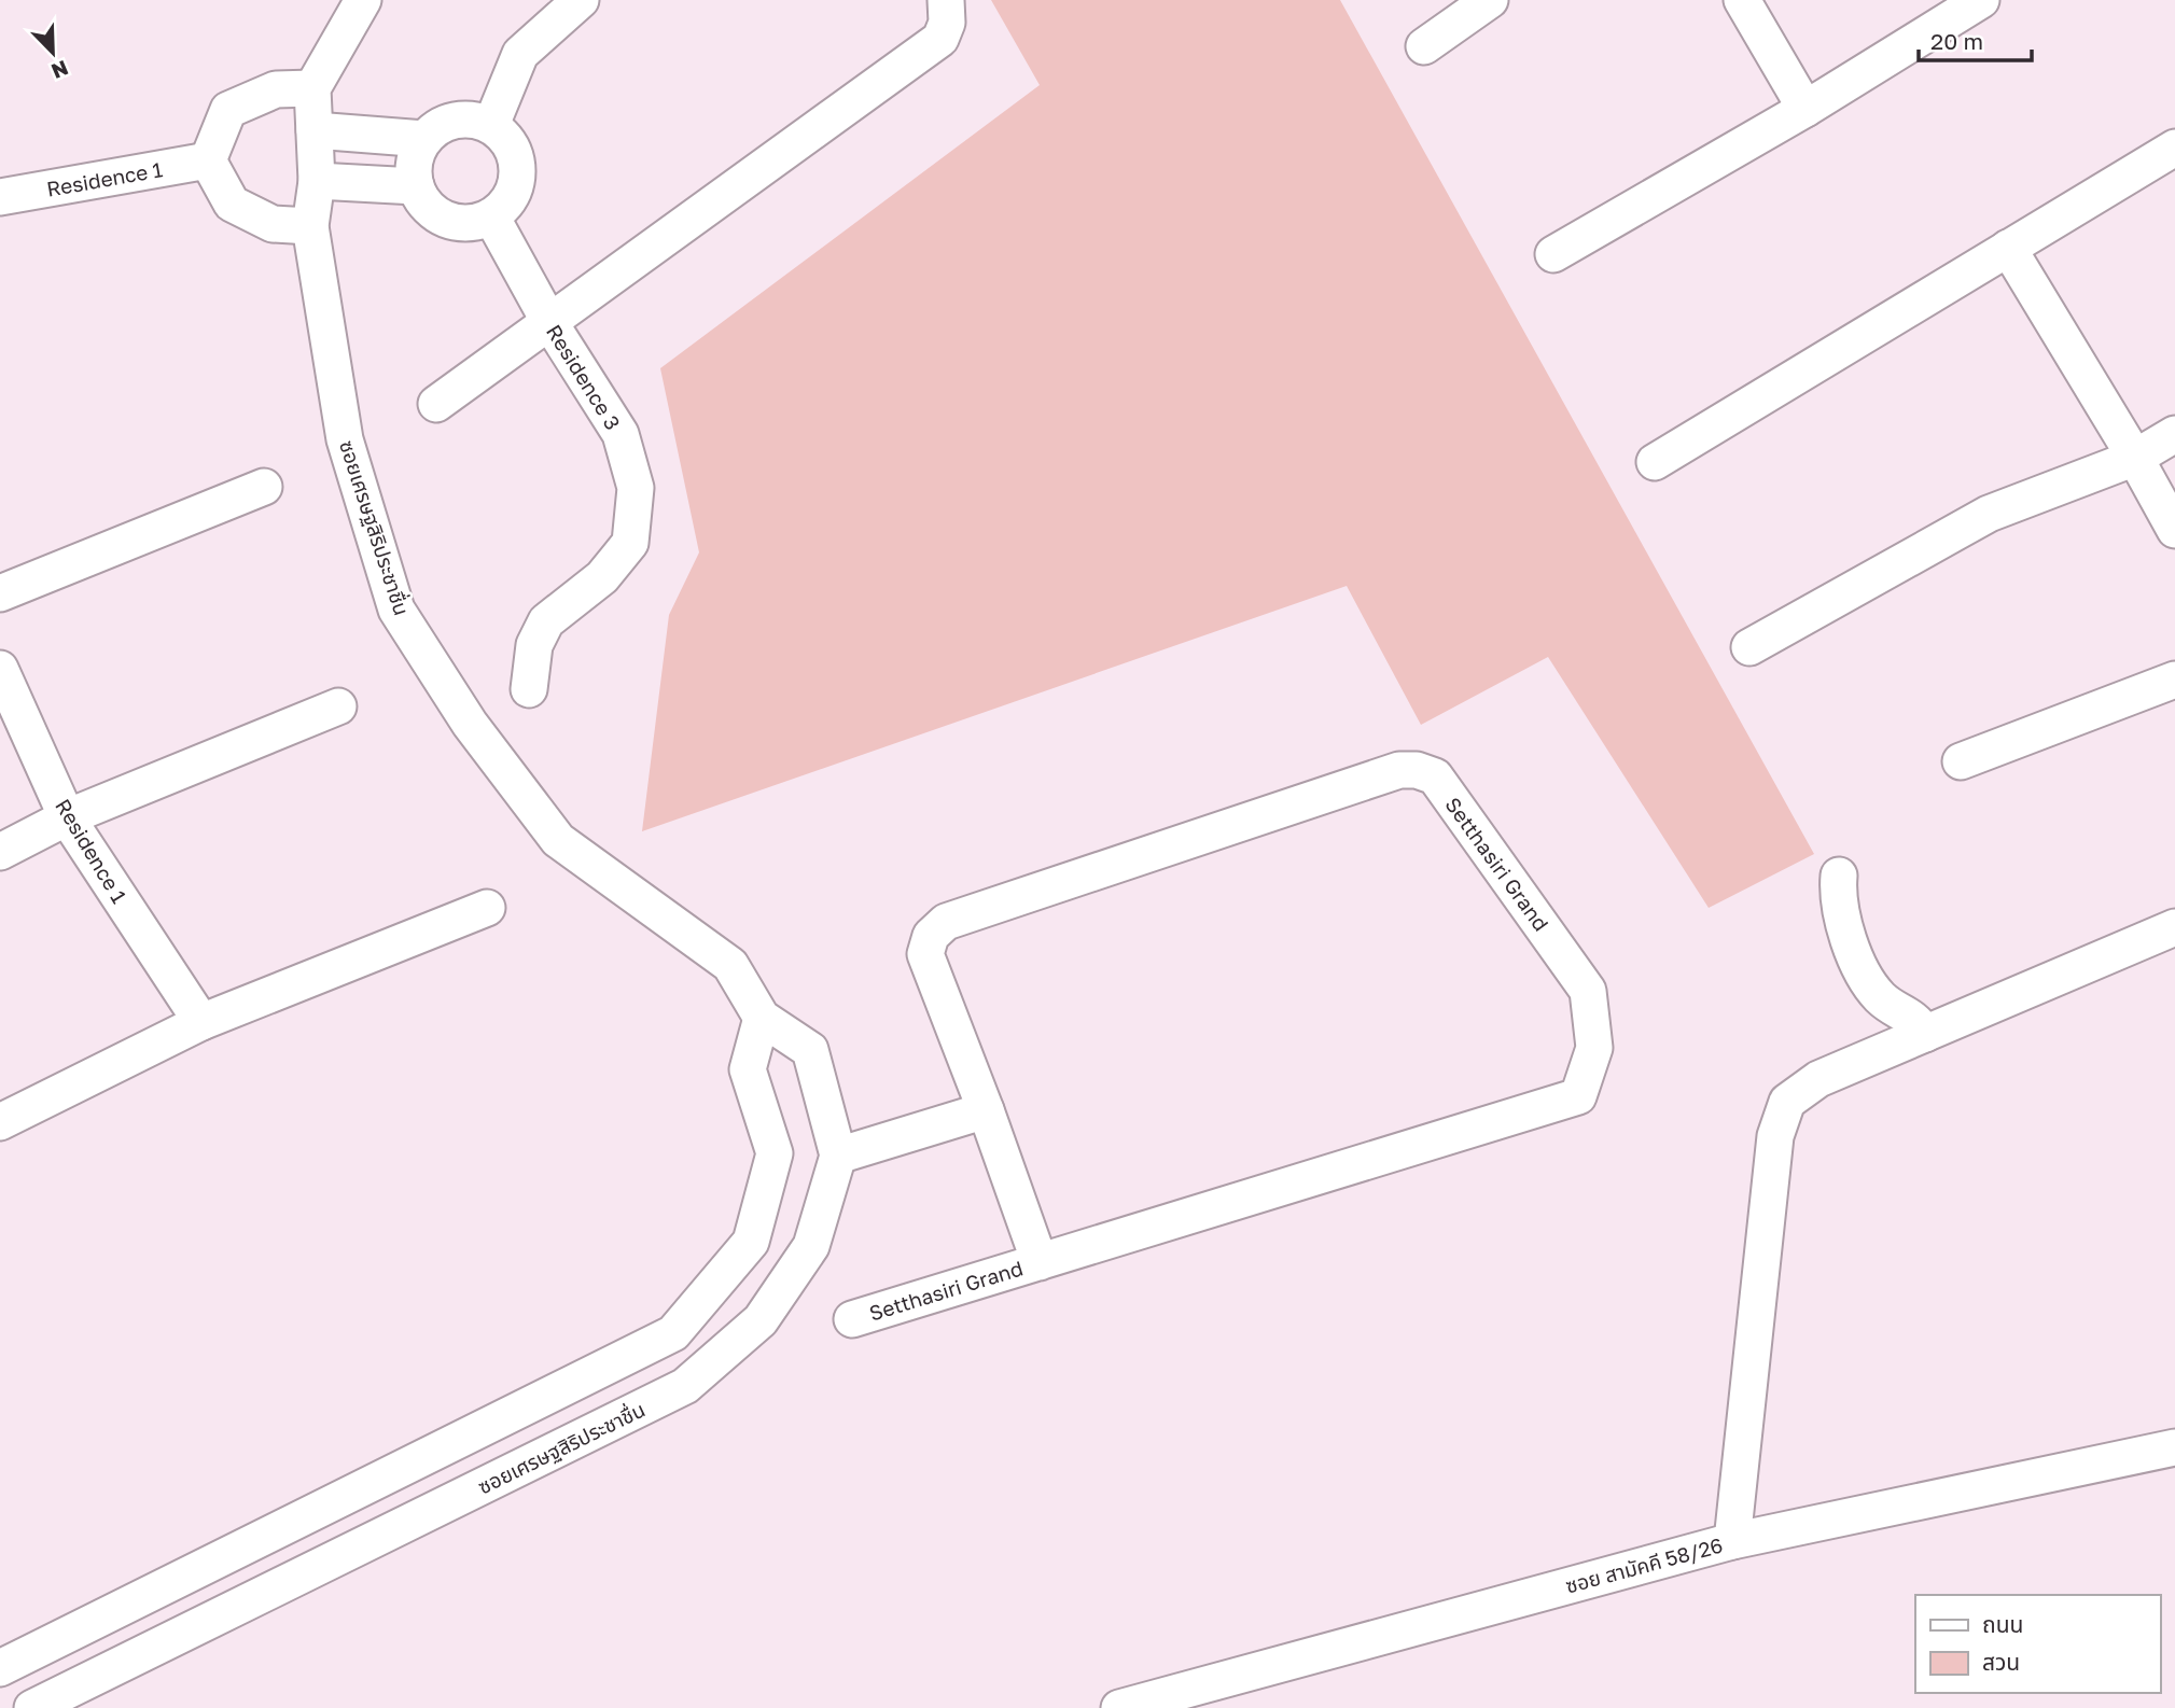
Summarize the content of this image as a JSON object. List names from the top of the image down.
{
  "streets": {
    "street": [
      "Residence 1",
      "Residence 3",
      "ซอยเศรษฐสิริประชาชื่น",
      "Setthasiri Grand",
      "ซอย สามัคคี 58/26"
    ]
  },
  "legend": ["ถนน", "สวน"],
  "scale_bar": "20 m",
  "north": "bottom right"
}
